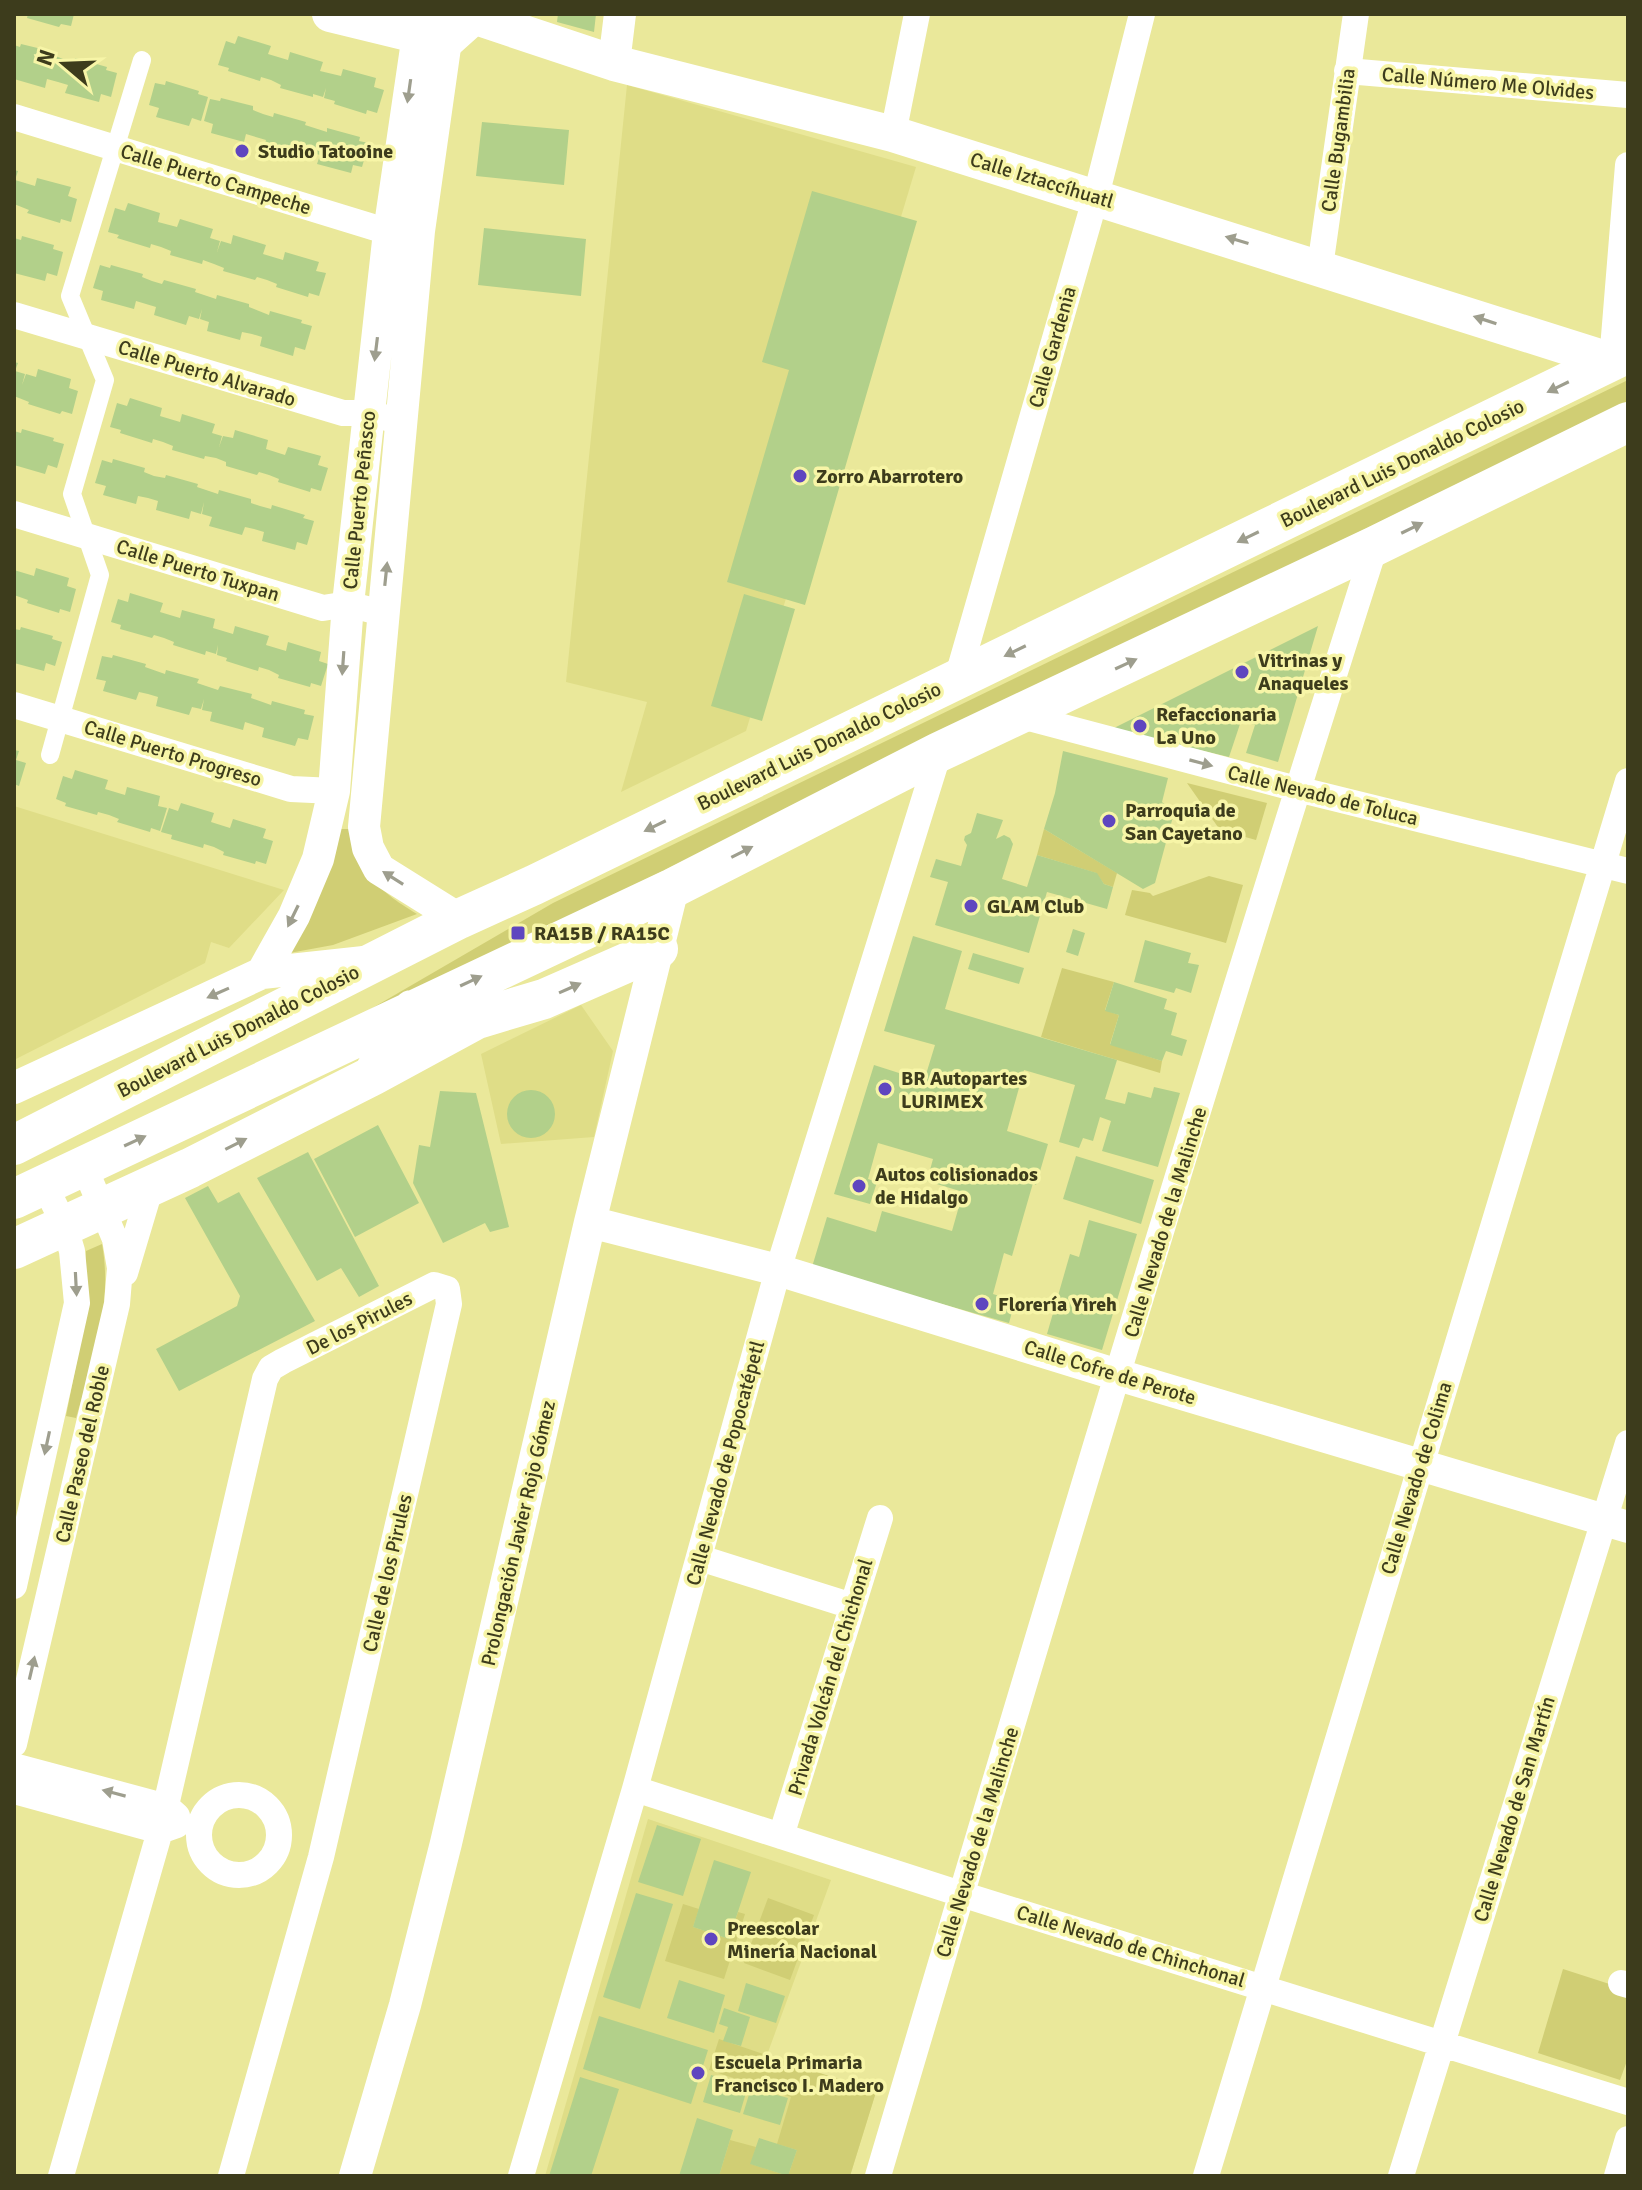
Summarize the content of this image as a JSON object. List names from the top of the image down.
{
  "streets": {
    "main road": ["Calle Iztaccíhuatl", "Boulevard Luis Donaldo Colosio"],
    "street": [
      "Calle Número Me Olvides",
      "Calle Bugambilia",
      "Calle Puerto Campeche",
      "Calle Gardenia",
      "Calle Puerto Alvarado",
      "Calle Puerto Peñasco",
      "Calle Puerto Tuxpan",
      "Calle Puerto Progreso",
      "Calle Nevado de Toluca",
      "Calle Nevado de la Malinche",
      "De los Pirules",
      "Calle Cofre de Perote",
      "Calle Paseo del Roble",
      "Calle Nevado de Popocatépetl",
      "Calle Nevado de Colima",
      "Prolongación Javier Rojo Gómez",
      "Calle de los Pirules",
      "Privada Volcán del Chichonal",
      "Calle Nevado de San Martín",
      "Calle Nevado de Chinchonal"
    ]
  },
  "crossings": [
    ["Calle Número Me Olvides", "Calle Bugambilia"],
    ["Calle Bugambilia", "Calle Iztaccíhuatl"],
    ["Calle Puerto Campeche", "Calle Puerto Peñasco"],
    ["Calle Iztaccíhuatl", "Calle Gardenia"],
    ["Calle Iztaccíhuatl", "Boulevard Luis Donaldo Colosio"],
    ["Calle Iztaccíhuatl", "Calle Puerto Peñasco"],
    ["Calle Gardenia", "Boulevard Luis Donaldo Colosio"],
    ["Calle Puerto Alvarado", "Calle Puerto Peñasco"],
    ["Boulevard Luis Donaldo Colosio", "Calle Puerto Peñasco"],
    ["Calle Puerto Peñasco", "Calle Puerto Tuxpan"],
    ["Calle Puerto Peñasco", "Calle Puerto Progreso"],
    ["Calle Nevado de Toluca", "Calle Nevado de la Malinche"],
    ["Calle Nevado de Toluca", "Calle Nevado de Colima"],
    ["Calle Nevado de la Malinche", "Calle Cofre de Perote"],
    ["Calle Nevado de la Malinche", "Calle Nevado de Chinchonal"],
    ["De los Pirules", "Calle de los Pirules"],
    ["Calle Cofre de Perote", "Calle Nevado de Popocatépetl"],
    ["Calle Cofre de Perote", "Calle Nevado de Colima"],
    ["Calle Cofre de Perote", "Prolongación Javier Rojo Gómez"],
    ["Calle Cofre de Perote", "Calle Nevado de San Martín"],
    ["Calle Nevado de Popocatépetl", "Calle Nevado de Chinchonal"],
    ["Calle Nevado de Colima", "Calle Nevado de Chinchonal"],
    ["Privada Volcán del Chichonal", "Calle Nevado de Chinchonal"],
    ["Calle Nevado de San Martín", "Calle Nevado de Chinchonal"]
  ],
  "one_way": ["Calle Iztaccíhuatl", "Calle Nevado de Toluca"],
  "places": {
    "other": [
      "Studio Tatooine",
      "Zorro Abarrotero",
      "Vitrinas y Anaqueles",
      "Refaccionaria La Uno",
      "Parroquia de San Cayetano",
      "GLAM Club",
      "BR Autopartes LURIMEX",
      "Autos colisionados de Hidalgo",
      "Florería Yireh",
      "Preescolar Minería Nacional",
      "Escuela Primaria Francisco I. Madero"
    ],
    "transit": ["RA15B / RA15C"]
  },
  "north": "left"
}
